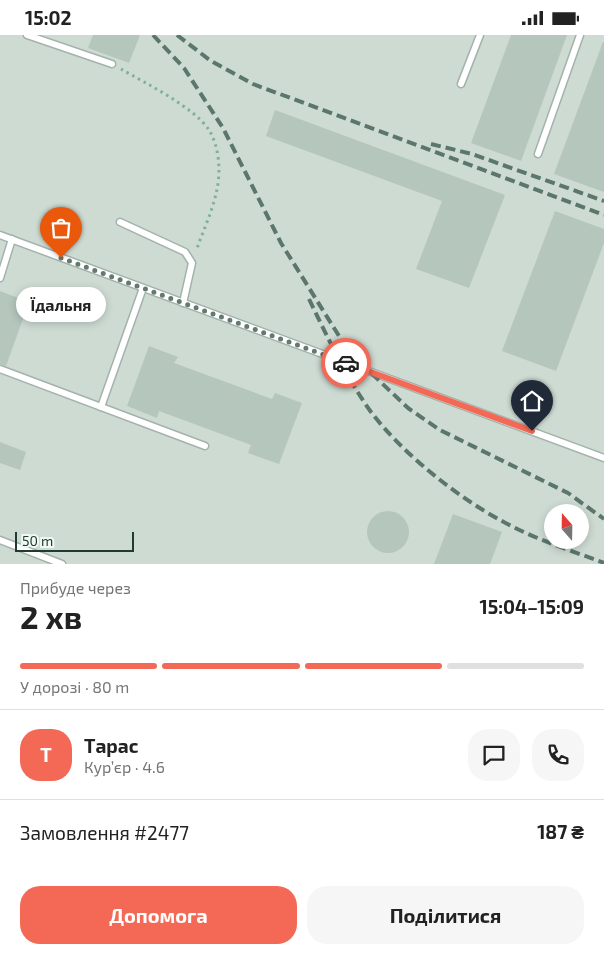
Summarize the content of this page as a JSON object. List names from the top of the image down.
{
  "places": ["Їдальня"],
  "scale_bar": "50 m",
  "north": "top",
  "page": {
    "status": "15:02",
    "bubble": "Їдальня",
    "scale": "50 m",
    "heading": ["2 хв", "Прибуде через", "15:04–15:09"],
    "panel": [
      "Тарас",
      "Кур’єр · 4.6",
      "Замовлення #2477",
      "187 ₴"
    ],
    "bar": "У дорозі · 80 m",
    "round": "Т",
    "buttons": ["Допомога", "Поділитися"]
  }
}
